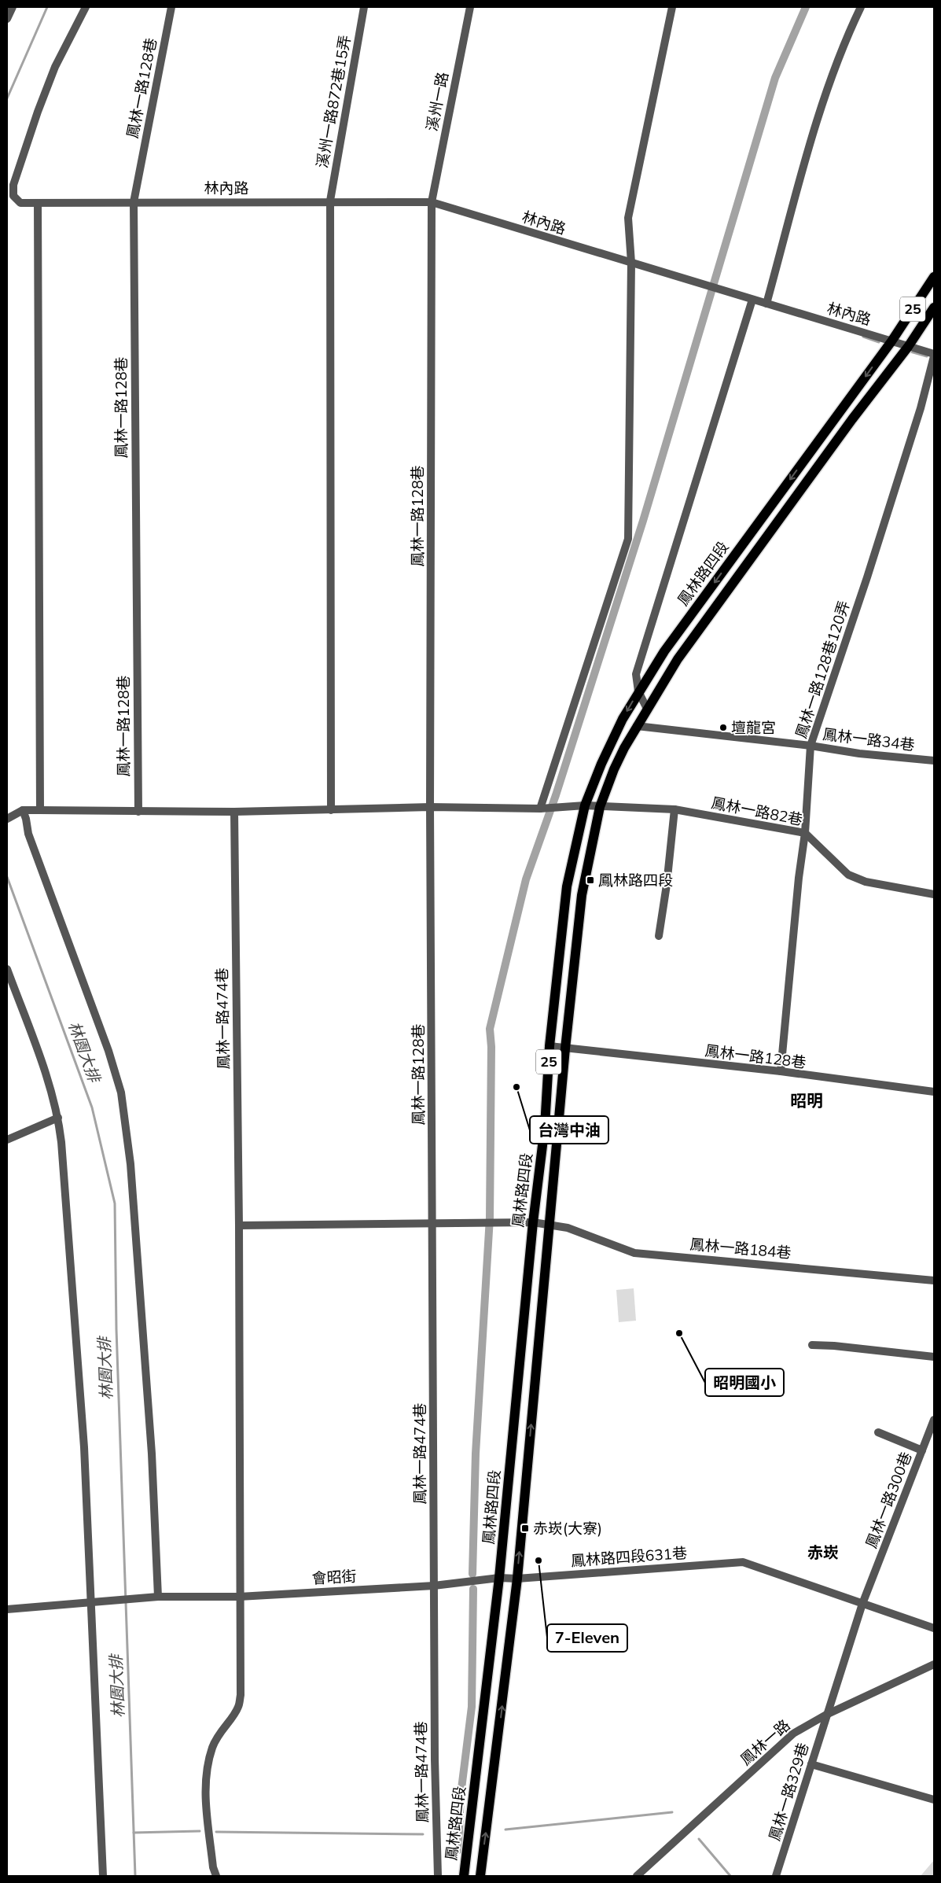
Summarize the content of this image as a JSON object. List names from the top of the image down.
{
  "streets": {
    "main road": ["25", "鳳林路四段"],
    "street": [
      "鳳林一路128巷",
      "溪州一路872巷15弄",
      "溪州一路",
      "林內路",
      "鳳林一路128巷120弄",
      "鳳林一路34巷",
      "鳳林一路82巷",
      "鳳林一路474巷",
      "鳳林一路184巷",
      "鳳林一路300巷",
      "鳳林路四段631巷",
      "會昭街",
      "鳳林一路",
      "鳳林一路329巷"
    ]
  },
  "crossings": [
    ["鳳林一路128巷", "溪州一路"],
    ["鳳林一路128巷", "林內路"],
    ["鳳林一路128巷", "鳳林路四段"],
    ["鳳林一路128巷", "鳳林一路128巷120弄"],
    ["鳳林一路128巷", "鳳林一路474巷"],
    ["溪州一路872巷15弄", "林內路"],
    ["溪州一路", "林內路"],
    ["林內路", "25"],
    ["林內路", "鳳林路四段"],
    ["林內路", "鳳林一路128巷120弄"],
    ["25", "鳳林路四段"],
    ["鳳林路四段", "鳳林一路34巷"],
    ["鳳林路四段", "鳳林一路82巷"],
    ["鳳林路四段", "鳳林一路184巷"],
    ["鳳林路四段", "鳳林路四段631巷"],
    ["鳳林路四段", "會昭街"],
    ["鳳林一路128巷120弄", "鳳林一路34巷"],
    ["鳳林一路128巷120弄", "鳳林一路82巷"],
    ["鳳林一路474巷", "會昭街"],
    ["鳳林一路300巷", "鳳林路四段631巷"],
    ["鳳林一路300巷", "鳳林一路"],
    ["鳳林一路300巷", "鳳林一路329巷"],
    ["鳳林路四段631巷", "會昭街"],
    ["鳳林一路", "鳳林一路329巷"]
  ],
  "districts": ["昭明", "赤崁"],
  "water": ["林園大排"],
  "places": {
    "other": [
      "壇龍宮",
      "台灣中油",
      "昭明國小",
      "7-Eleven"
    ],
    "transit": ["鳳林路四段", "赤崁(大寮)"]
  }
}
